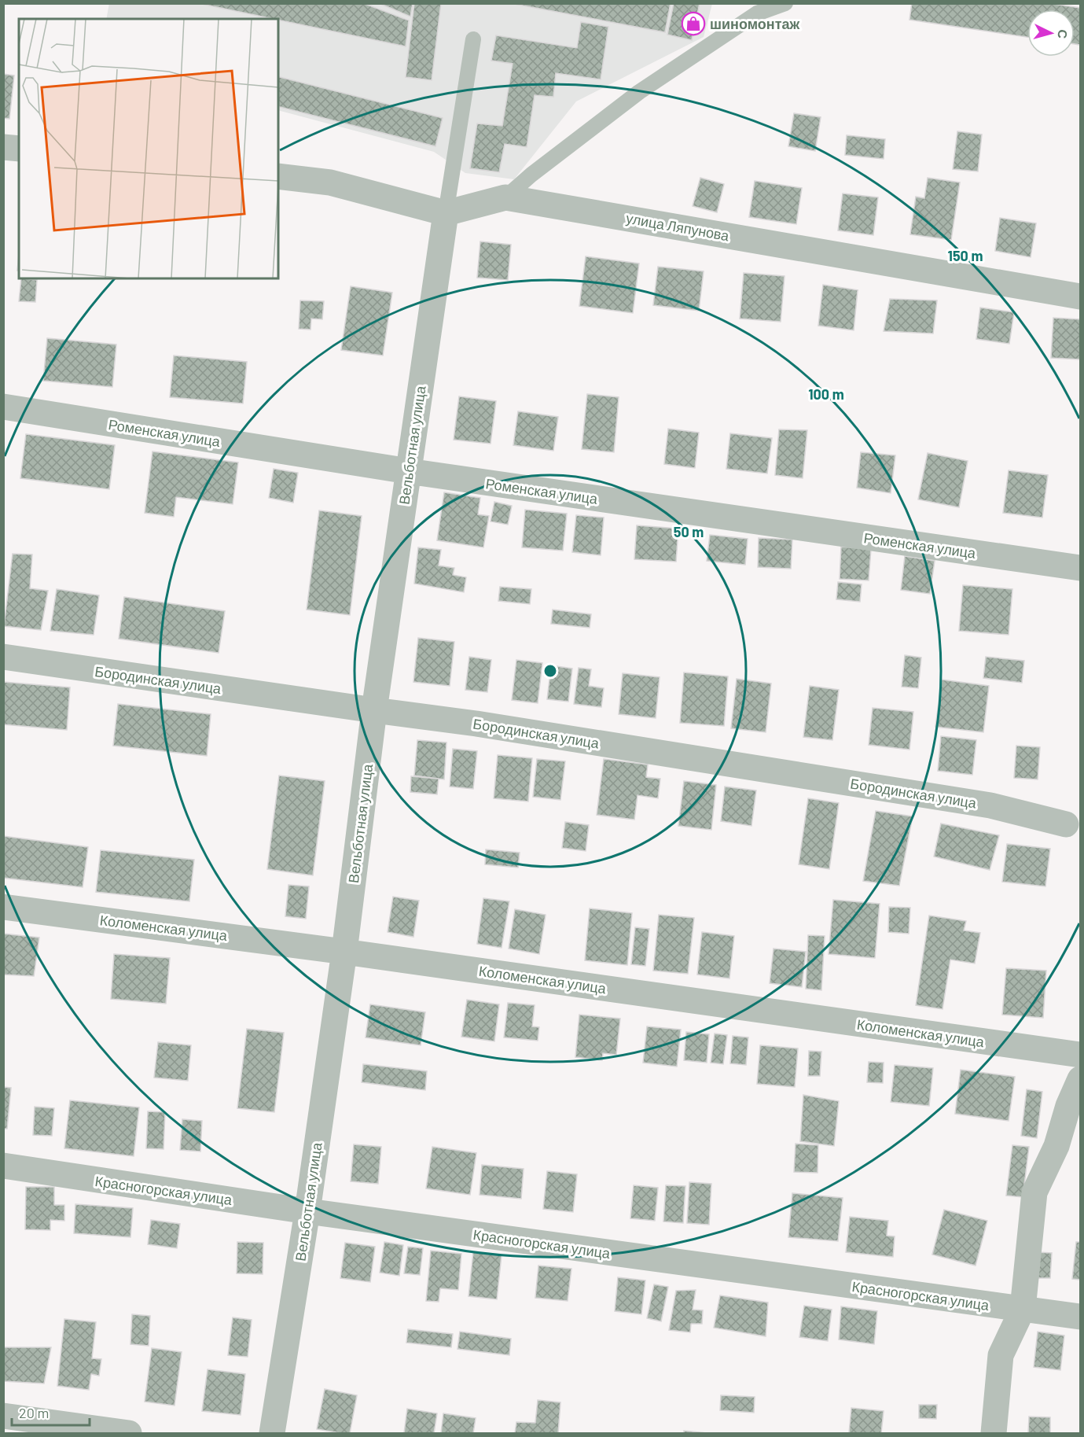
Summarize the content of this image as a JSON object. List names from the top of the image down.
{
  "streets": {
    "street": [
      "улица Ляпунова",
      "Роменская улица",
      "Вельботная улица",
      "Бородинская улица",
      "Коломенская улица",
      "Красногорская улица"
    ]
  },
  "crossings": [
    ["улица Ляпунова", "Вельботная улица"],
    ["Роменская улица", "Вельботная улица"],
    ["Вельботная улица", "Бородинская улица"],
    ["Вельботная улица", "Коломенская улица"],
    ["Вельботная улица", "Красногорская улица"]
  ],
  "places": {
    "shop": ["шиномонтаж"]
  },
  "scale_bar": "20 m",
  "north": "right",
  "rings": ["150 m", "100 m", "50 m"]
}
